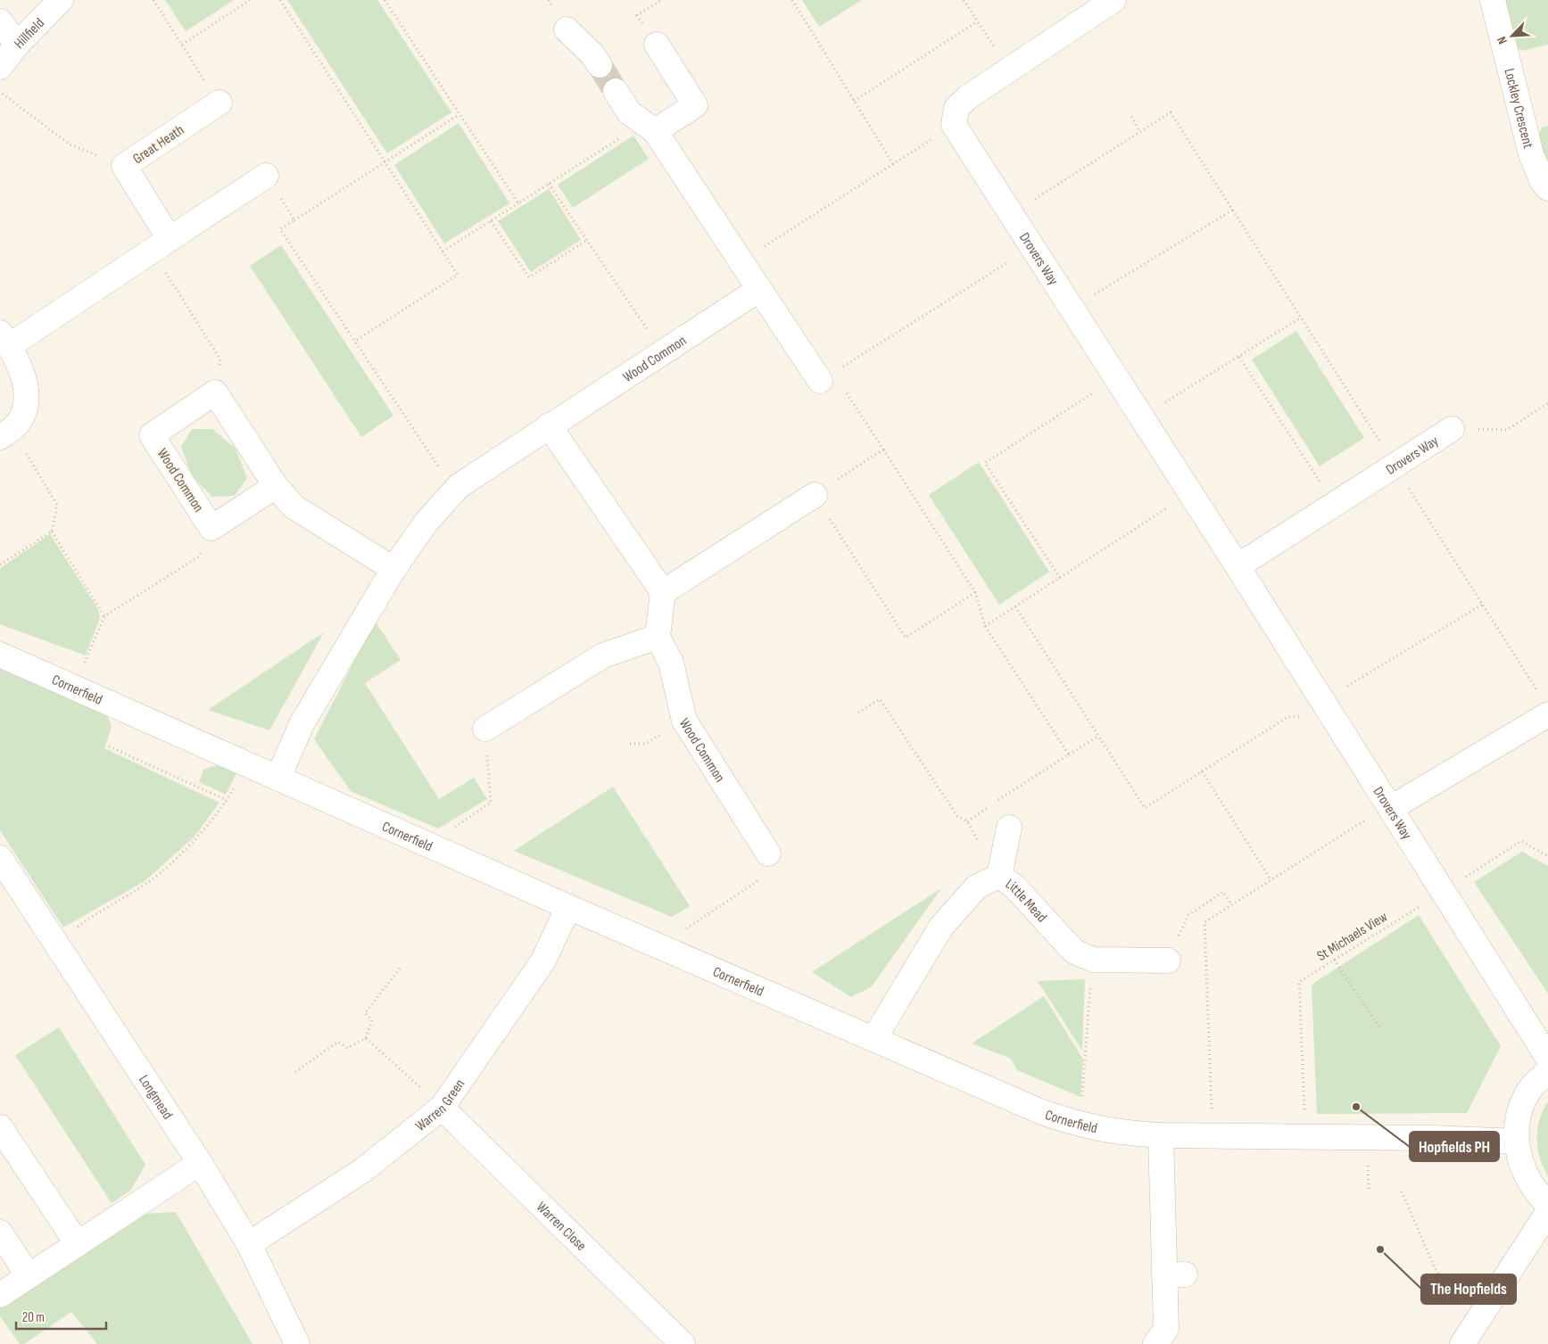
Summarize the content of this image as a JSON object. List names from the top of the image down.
{
  "streets": {
    "street": [
      "Hillfield",
      "Lockley Crescent",
      "Great Heath",
      "Drovers Way",
      "Wood Common",
      "Cornerfield",
      "Little Mead",
      "Longmead",
      "Warren Green",
      "Warren Close"
    ],
    "path": ["St Michaels View"]
  },
  "crossings": [
    ["Drovers Way", "St Michaels View"],
    ["Wood Common", "Cornerfield"],
    ["Cornerfield", "Little Mead"],
    ["Cornerfield", "St Michaels View"],
    ["Cornerfield", "Warren Green"],
    ["Longmead", "Warren Green"],
    ["Warren Green", "Warren Close"]
  ],
  "places": ["Hopfields PH", "The Hopfields"],
  "scale_bar": "20 m",
  "north": "bottom left"
}
